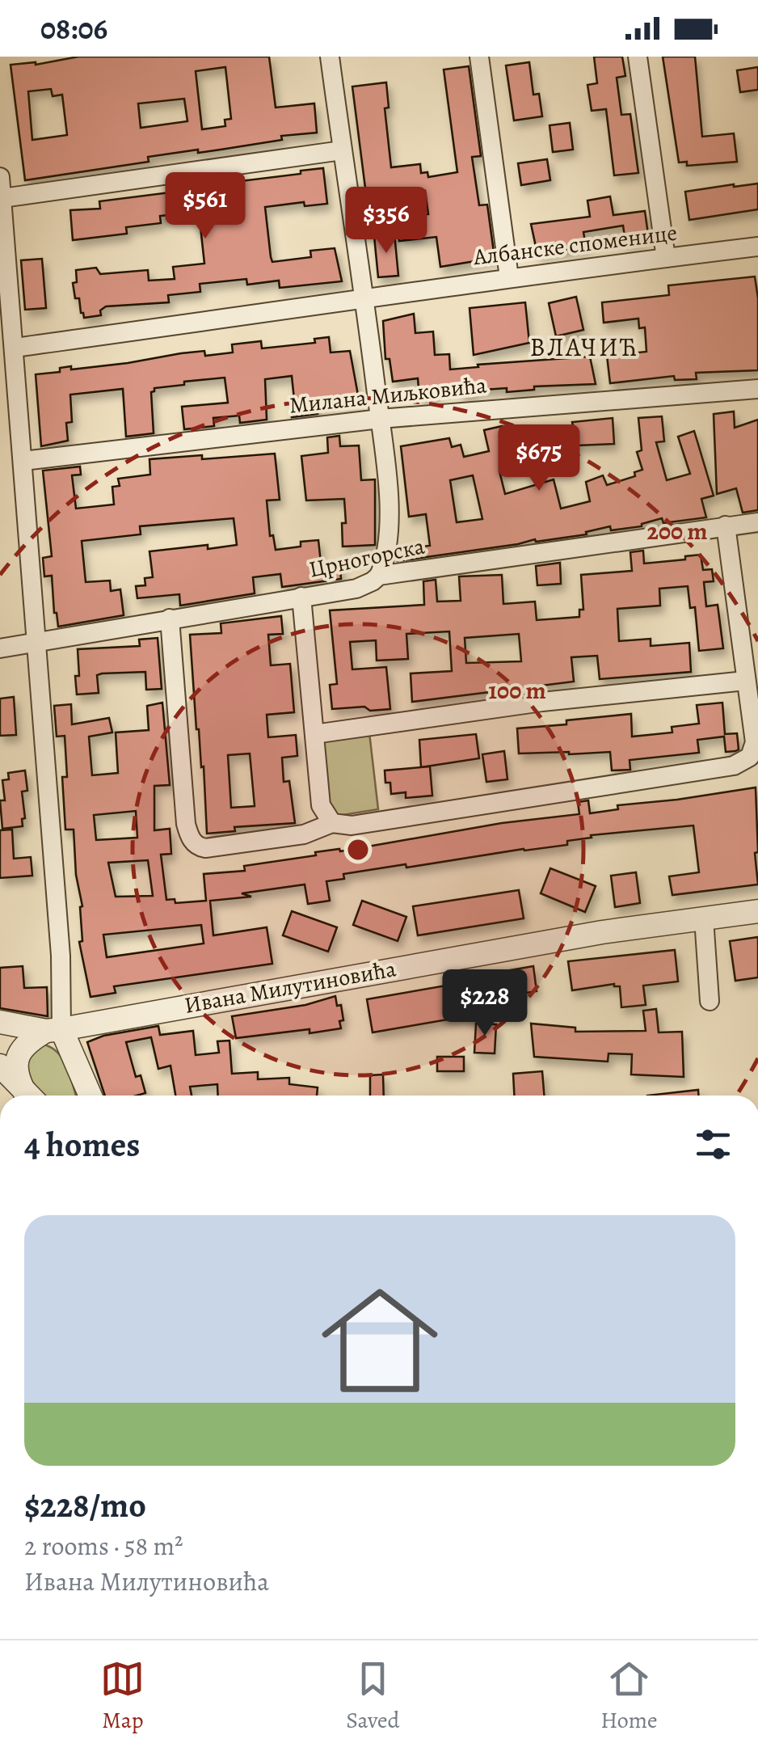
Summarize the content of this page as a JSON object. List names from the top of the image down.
{
  "streets": {
    "street": [
      "Албанске споменице",
      "Милана Миљковића",
      "Црногорска",
      "Ивана Милутиновића"
    ]
  },
  "districts": ["ВЛАЧИЋ"],
  "page": {
    "status": "08:06",
    "price": [
      "$561",
      "$356",
      "$675",
      "$228"
    ],
    "heading": "4 homes",
    "list": [
      {
        "name": "$228/mo",
        "note": "2 rooms · 58 m² · Ивана Милутиновића"
      }
    ],
    "tabs": ["Map", "Saved", "Home"]
  },
  "rings": ["200 m", "100 m"]
}
